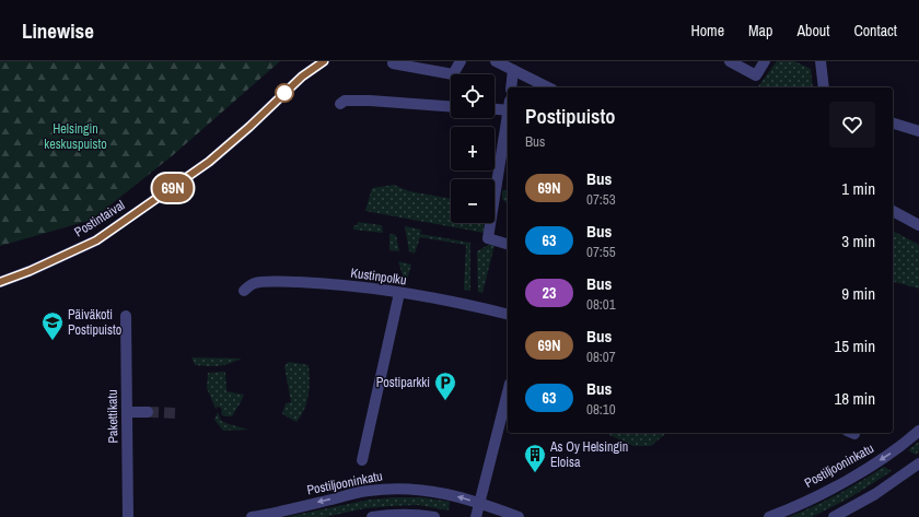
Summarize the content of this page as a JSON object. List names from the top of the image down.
{
  "streets": {
    "street": [
      "Postintaival",
      "Kustinpolku",
      "Pakettikatu",
      "Postiljooninkatu"
    ]
  },
  "parks": ["Helsingin keskuspuisto"],
  "places": {
    "school or university": ["Päiväkoti Postipuisto"],
    "parking": ["Postiparkki"],
    "building": ["As Oy Helsingin Eloisa"]
  },
  "lines": ["bus line 69N"],
  "page": {
    "header": "Linewise",
    "nav": [
      "Home",
      "Map",
      "About",
      "Contact"
    ],
    "on_map": "69N",
    "map_buttons": ["+", "−"],
    "heading": ["Postipuisto", "Bus"],
    "list": [
      {
        "mark": "69N",
        "name": "Bus",
        "note": "07:53",
        "value": "1 min"
      },
      {
        "mark": "63",
        "name": "Bus",
        "note": "07:55",
        "value": "3 min"
      },
      {
        "mark": "23",
        "name": "Bus",
        "note": "08:01",
        "value": "9 min"
      },
      {
        "mark": "69N",
        "name": "Bus",
        "note": "08:07",
        "value": "15 min"
      },
      {
        "mark": "63",
        "name": "Bus",
        "note": "08:10",
        "value": "18 min"
      }
    ]
  }
}
